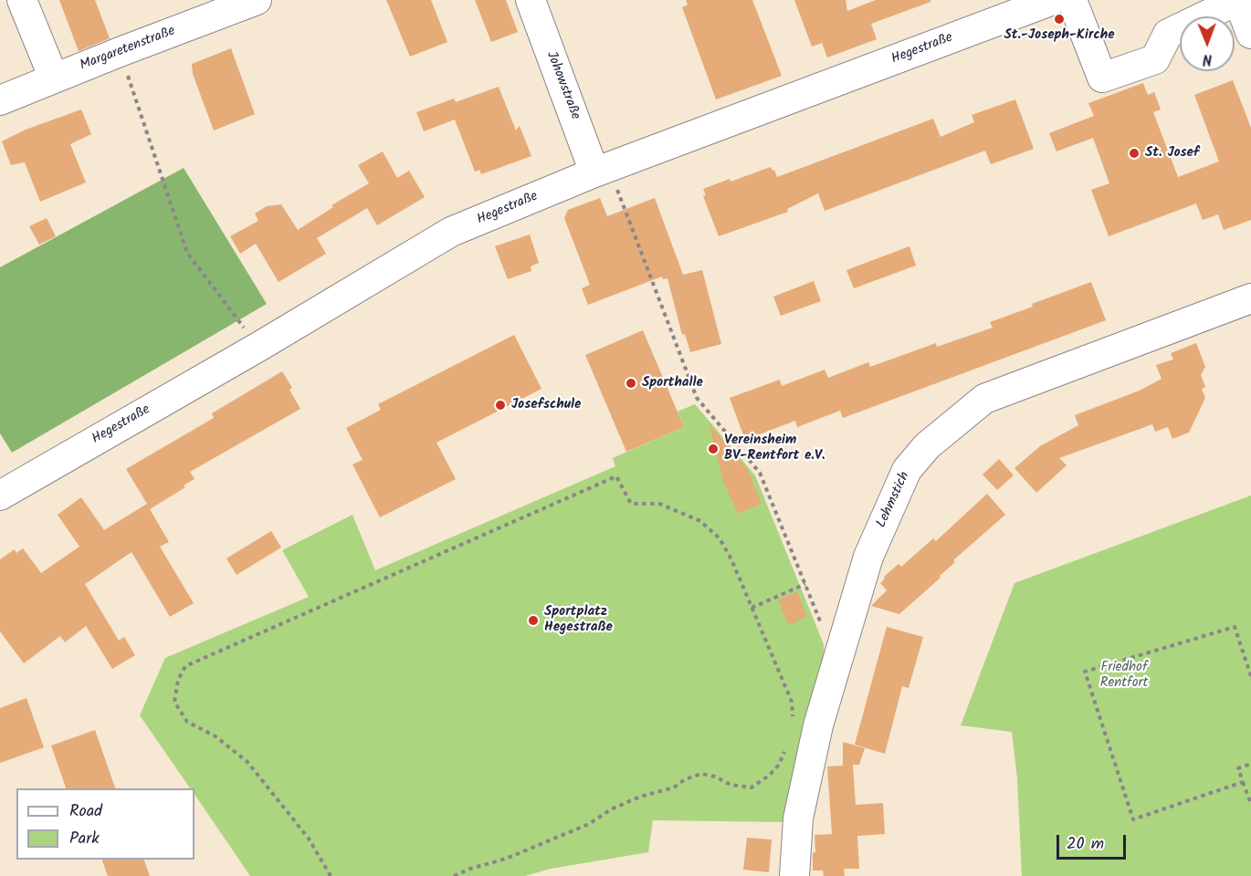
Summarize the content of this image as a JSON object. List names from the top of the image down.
{
  "streets": {
    "street": [
      "Margaretenstraße",
      "Hegestraße",
      "Johowstraße",
      "Lehmstich"
    ]
  },
  "crossings": [
    ["Hegestraße", "Johowstraße"]
  ],
  "parks": ["Friedhof Rentfort"],
  "places": [
    "St.-Joseph-Kirche",
    "St. Josef",
    "Sporthalle",
    "Josefschule",
    "Vereinsheim BV-Rentfort e.V.",
    "Sportplatz Hegestraße"
  ],
  "legend": ["Road", "Park"],
  "scale_bar": "20 m",
  "north": "bottom"
}
